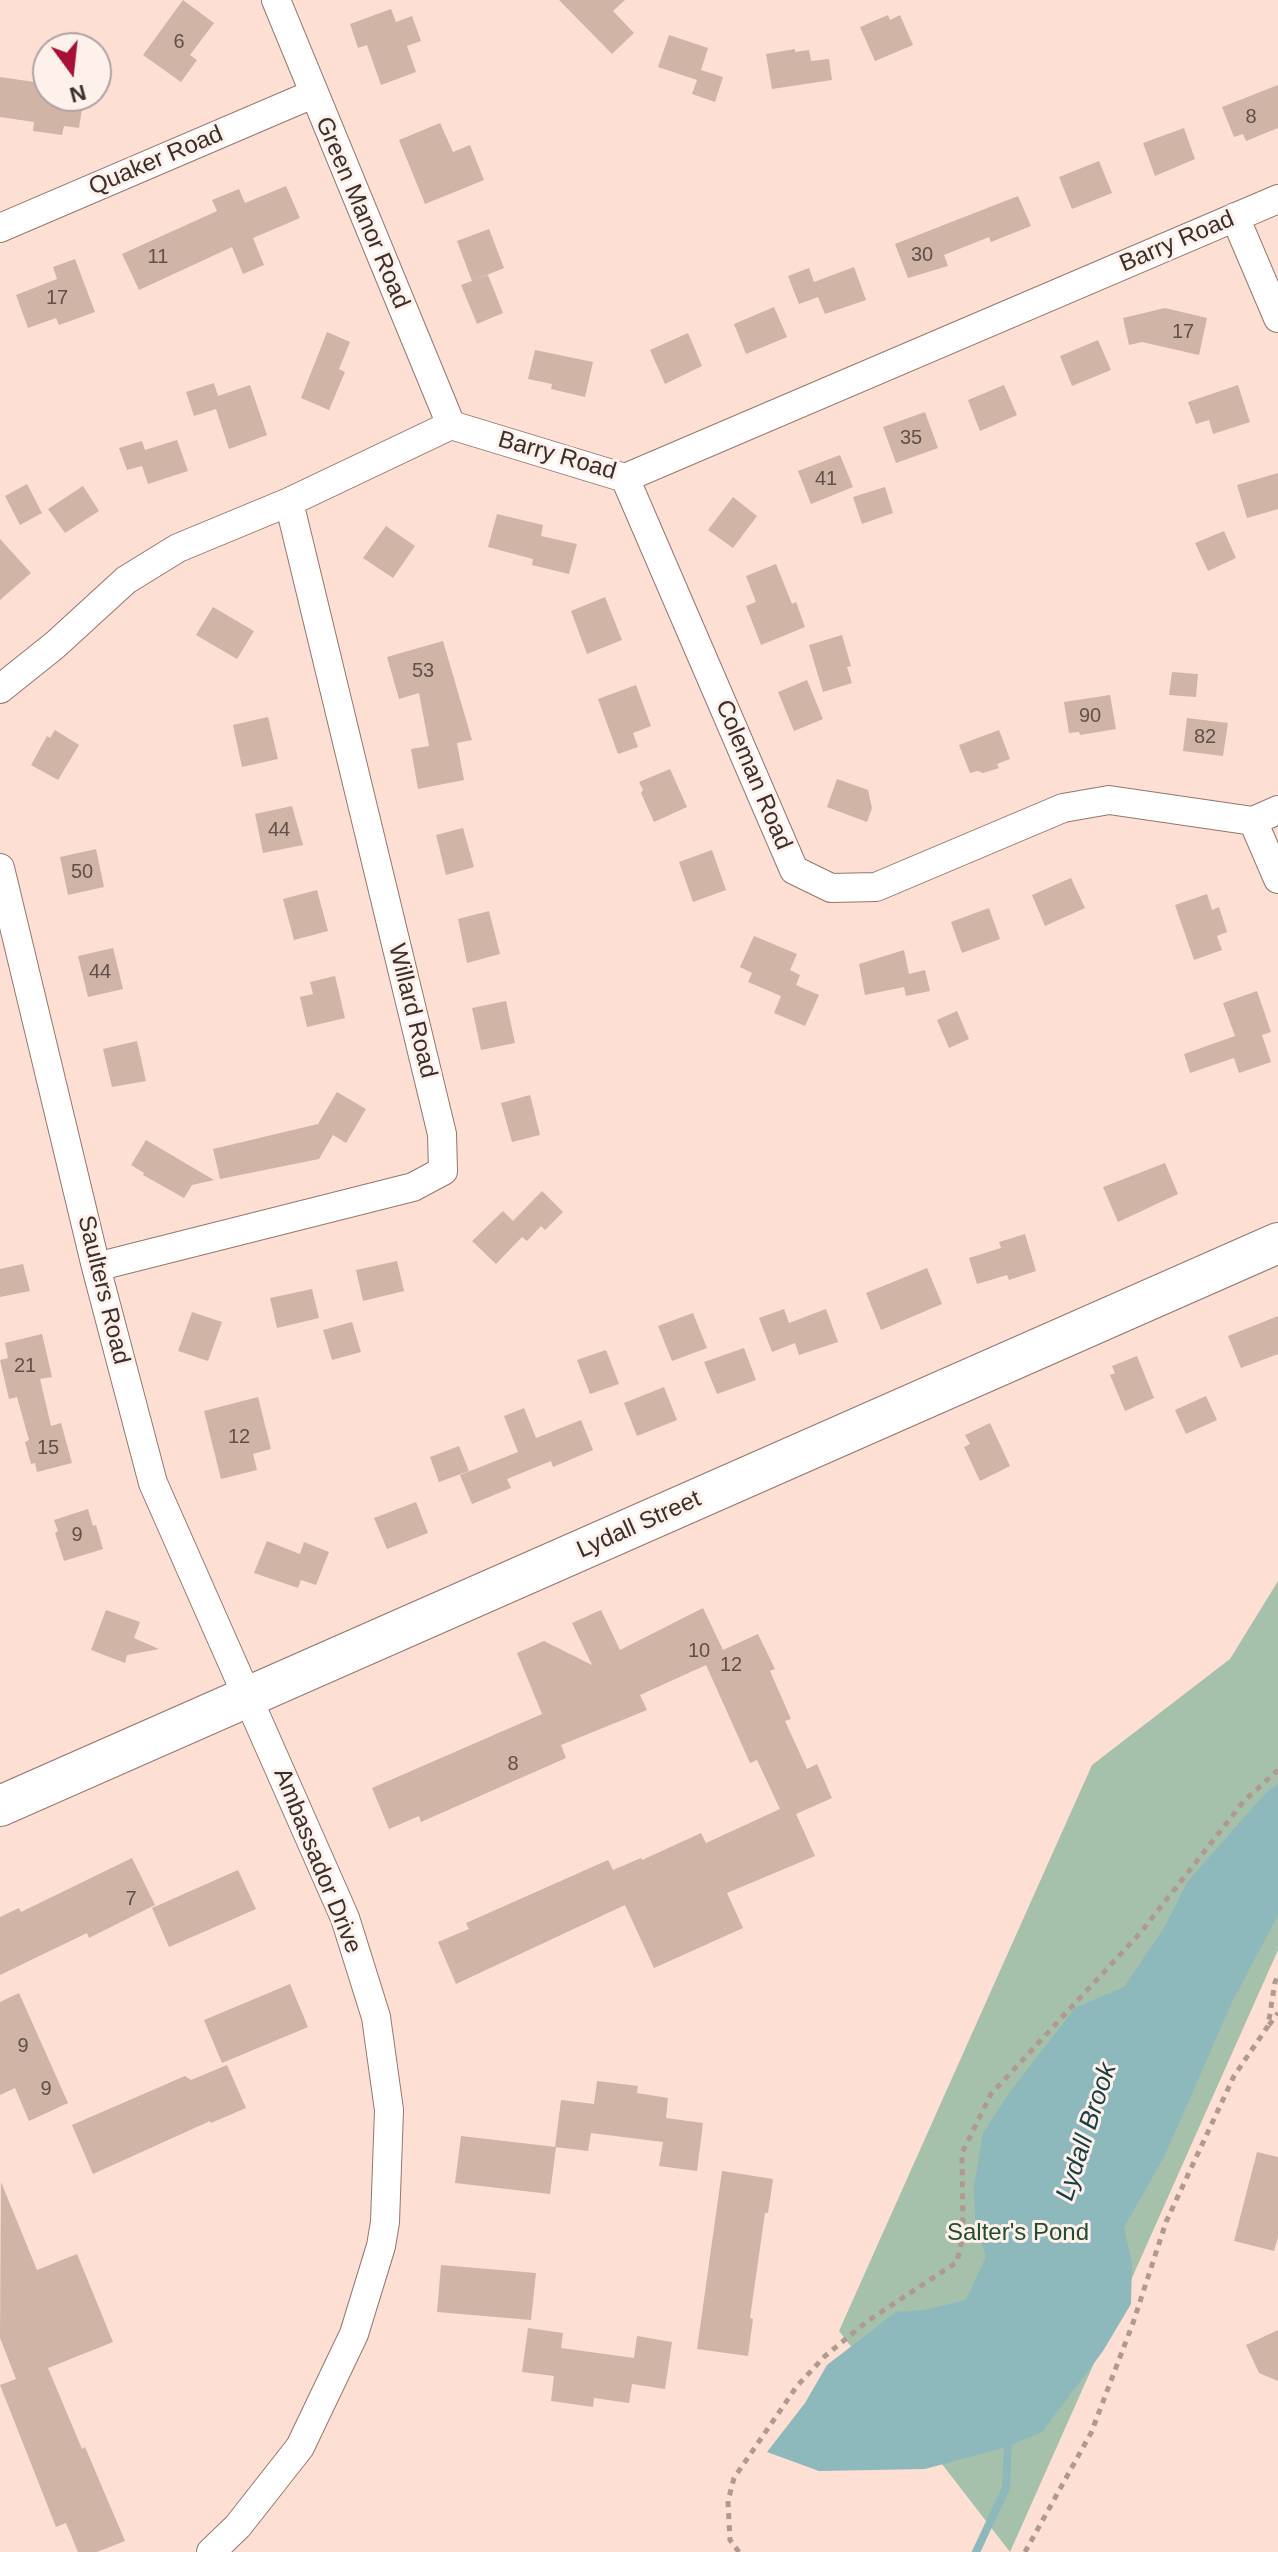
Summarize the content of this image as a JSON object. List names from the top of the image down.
{
  "streets": {
    "street": [
      "Quaker Road",
      "Green Manor Road",
      "Barry Road",
      "Coleman Road",
      "Willard Road",
      "Saulters Road",
      "Lydall Street",
      "Ambassador Drive"
    ]
  },
  "crossings": [
    ["Quaker Road", "Green Manor Road"],
    ["Green Manor Road", "Barry Road"],
    ["Barry Road", "Coleman Road"],
    ["Willard Road", "Saulters Road"],
    ["Saulters Road", "Lydall Street"],
    ["Saulters Road", "Ambassador Drive"],
    ["Lydall Street", "Ambassador Drive"]
  ],
  "water": ["Lydall Brook"],
  "parks": ["Salter's Pond"],
  "house_numbers": [
    "6",
    "8",
    "30",
    "11",
    "17",
    "17",
    "35",
    "41",
    "53",
    "90",
    "82",
    "44",
    "50",
    "44",
    "21",
    "12",
    "15",
    "9",
    "10",
    "12",
    "8",
    "7",
    "9",
    "9"
  ],
  "north": "bottom"
}
